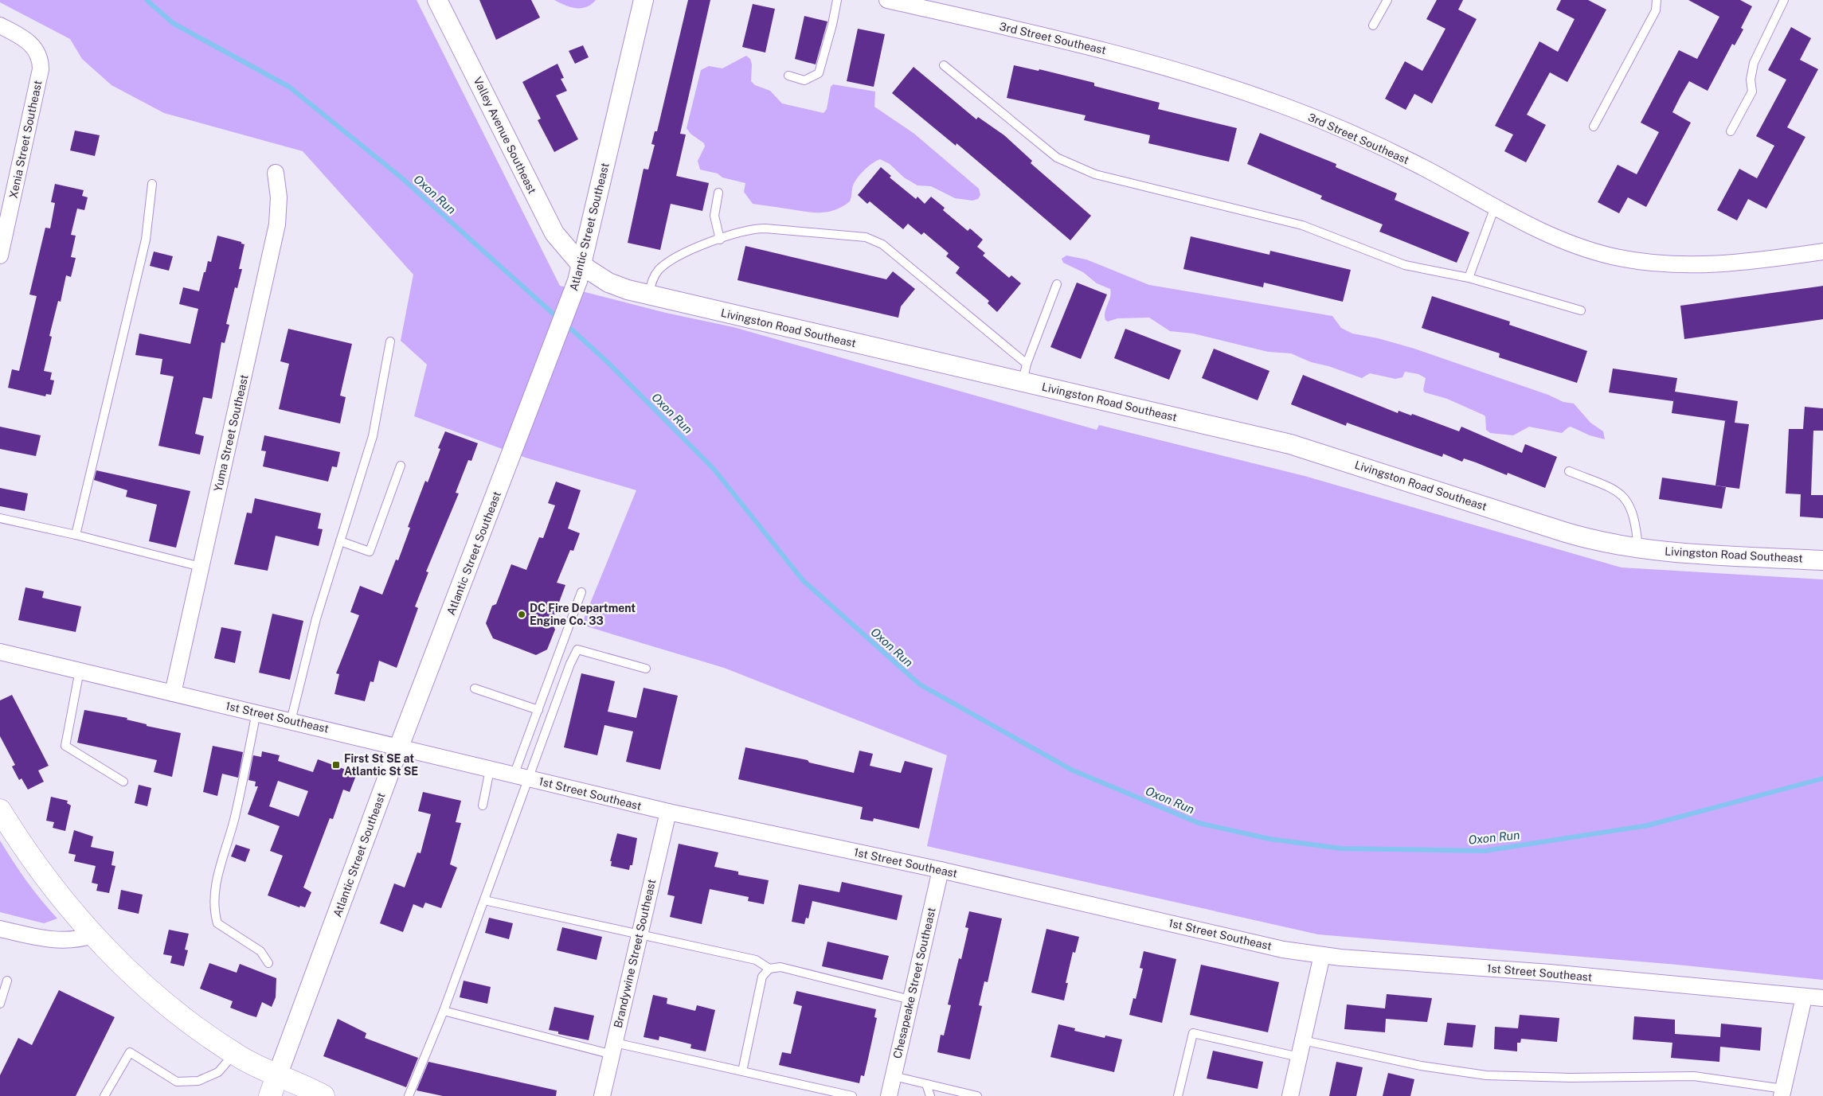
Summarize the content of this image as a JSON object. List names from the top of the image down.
{
  "streets": {
    "main road": ["Atlantic Street Southeast"],
    "street": [
      "3rd Street Southeast",
      "Valley Avenue Southeast",
      "Xenia Street Southeast",
      "Livingston Road Southeast",
      "Yuma Street Southeast",
      "1st Street Southeast",
      "Brandywine Street Southeast",
      "Chesapeake Street Southeast"
    ]
  },
  "crossings": [
    ["Valley Avenue Southeast", "Atlantic Street Southeast"],
    ["Valley Avenue Southeast", "Livingston Road Southeast"],
    ["Atlantic Street Southeast", "Livingston Road Southeast"],
    ["Atlantic Street Southeast", "1st Street Southeast"],
    ["Yuma Street Southeast", "1st Street Southeast"],
    ["1st Street Southeast", "Brandywine Street Southeast"],
    ["1st Street Southeast", "Chesapeake Street Southeast"]
  ],
  "water": ["Oxon Run"],
  "places": {
    "other": ["DC Fire Department Engine Co. 33"],
    "transit": ["First St SE at Atlantic St SE"]
  }
}
